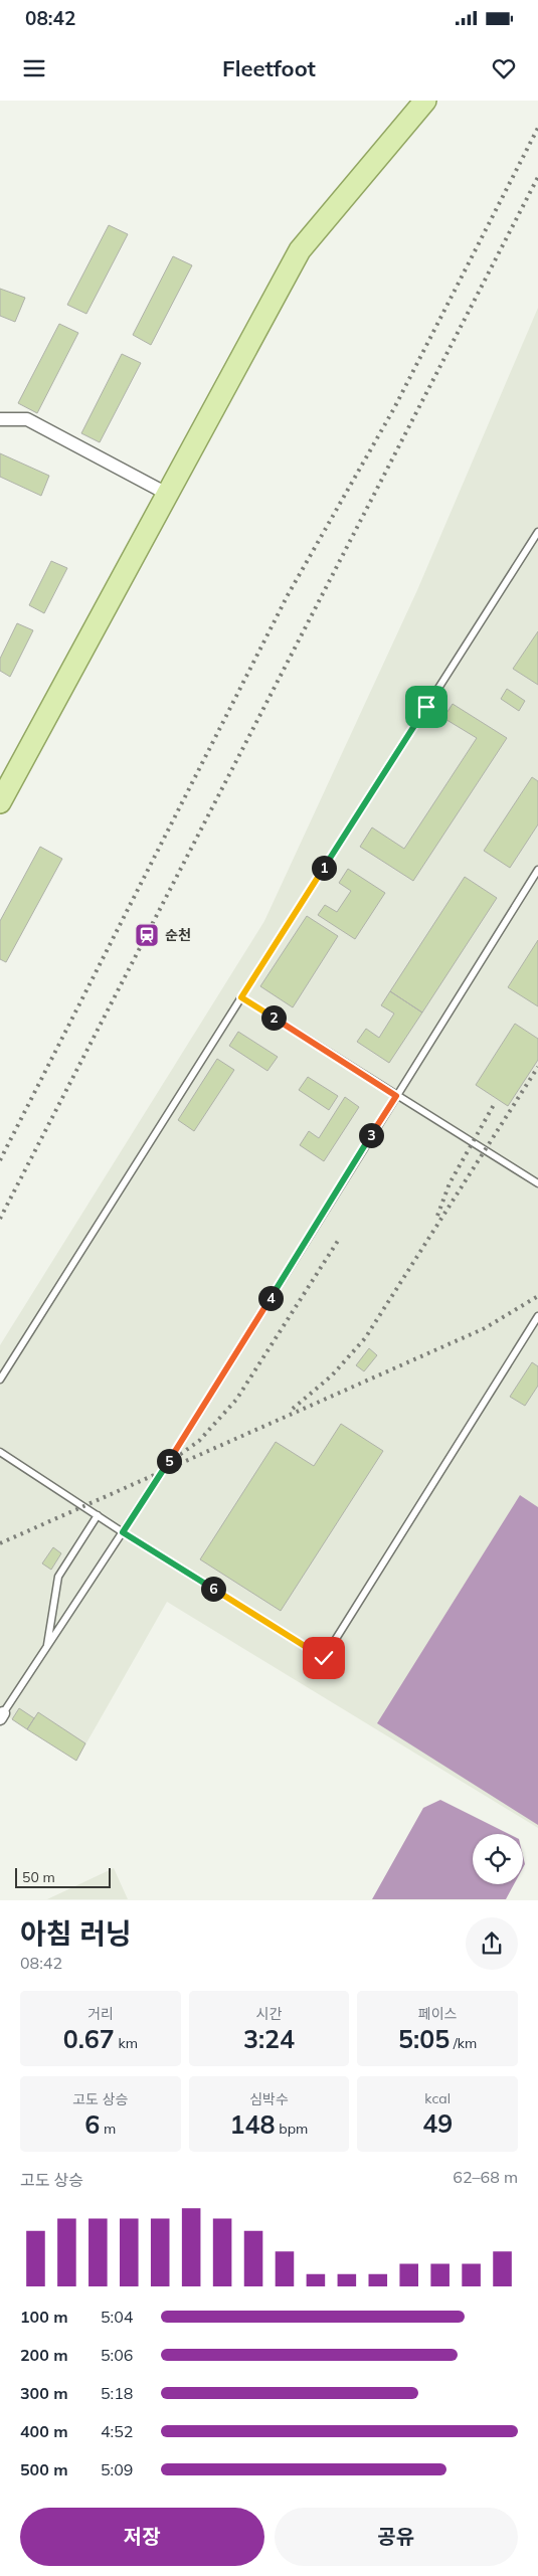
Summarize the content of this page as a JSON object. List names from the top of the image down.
{
  "places": {
    "station": ["순천"]
  },
  "scale_bar": "50 m",
  "page": {
    "status": "08:42",
    "header": "Fleetfoot",
    "pins": [
      "1",
      "2",
      "3",
      "4",
      "5",
      "6"
    ],
    "scale": "50 m",
    "heading": ["아침 러닝", "08:42"],
    "stats": [
      ["거리", "0.67 km"],
      ["시간", "3:24"],
      ["페이스", "5:05 /km"],
      ["고도 상승", "6 m"],
      ["심박수", "148 bpm"],
      ["kcal", "49"]
    ],
    "chart": ["고도 상승", "62–68 m"],
    "list": [
      {
        "name": "100 m",
        "note": "5:04"
      },
      {
        "name": "200 m",
        "note": "5:06"
      },
      {
        "name": "300 m",
        "note": "5:18"
      },
      {
        "name": "400 m",
        "note": "4:52"
      },
      {
        "name": "500 m",
        "note": "5:09"
      }
    ],
    "buttons": ["저장", "공유"]
  }
}
